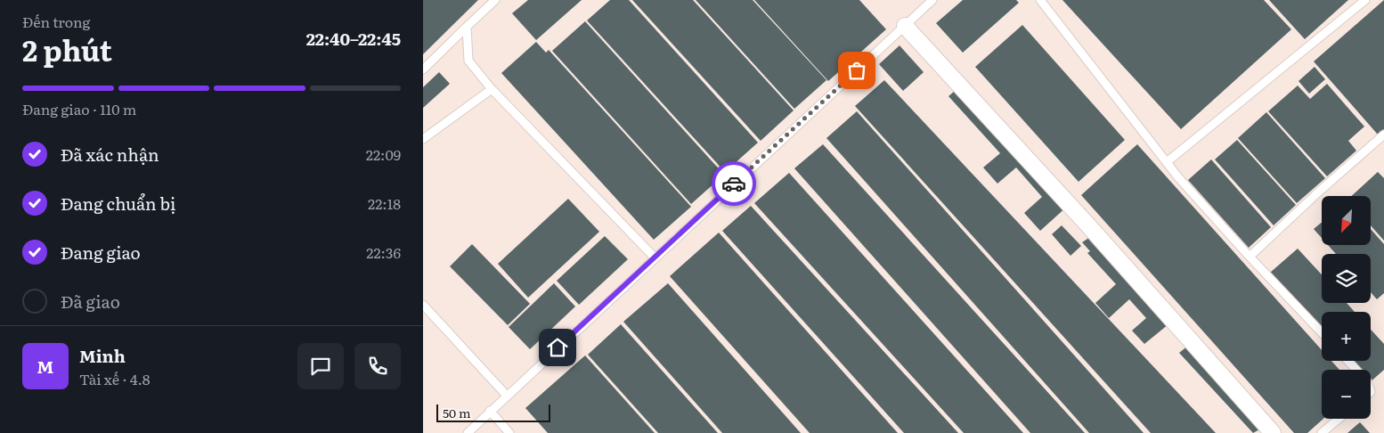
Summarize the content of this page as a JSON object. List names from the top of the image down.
{
  "scale_bar": "50 m",
  "north": "bottom left",
  "page": {
    "heading": ["2 phút", "Đến trong", "22:40–22:45"],
    "panel": ["Minh", "Tài xế · 4.8"],
    "bar": "Đang giao · 110 m",
    "list": [
      ["Đã xác nhận", "22:09"],
      ["Đang chuẩn bị", "22:18"],
      ["Đang giao", "22:36"],
      "Đã giao"
    ],
    "map_buttons": ["+", "−"],
    "round": "M",
    "scale": "50 m"
  }
}
